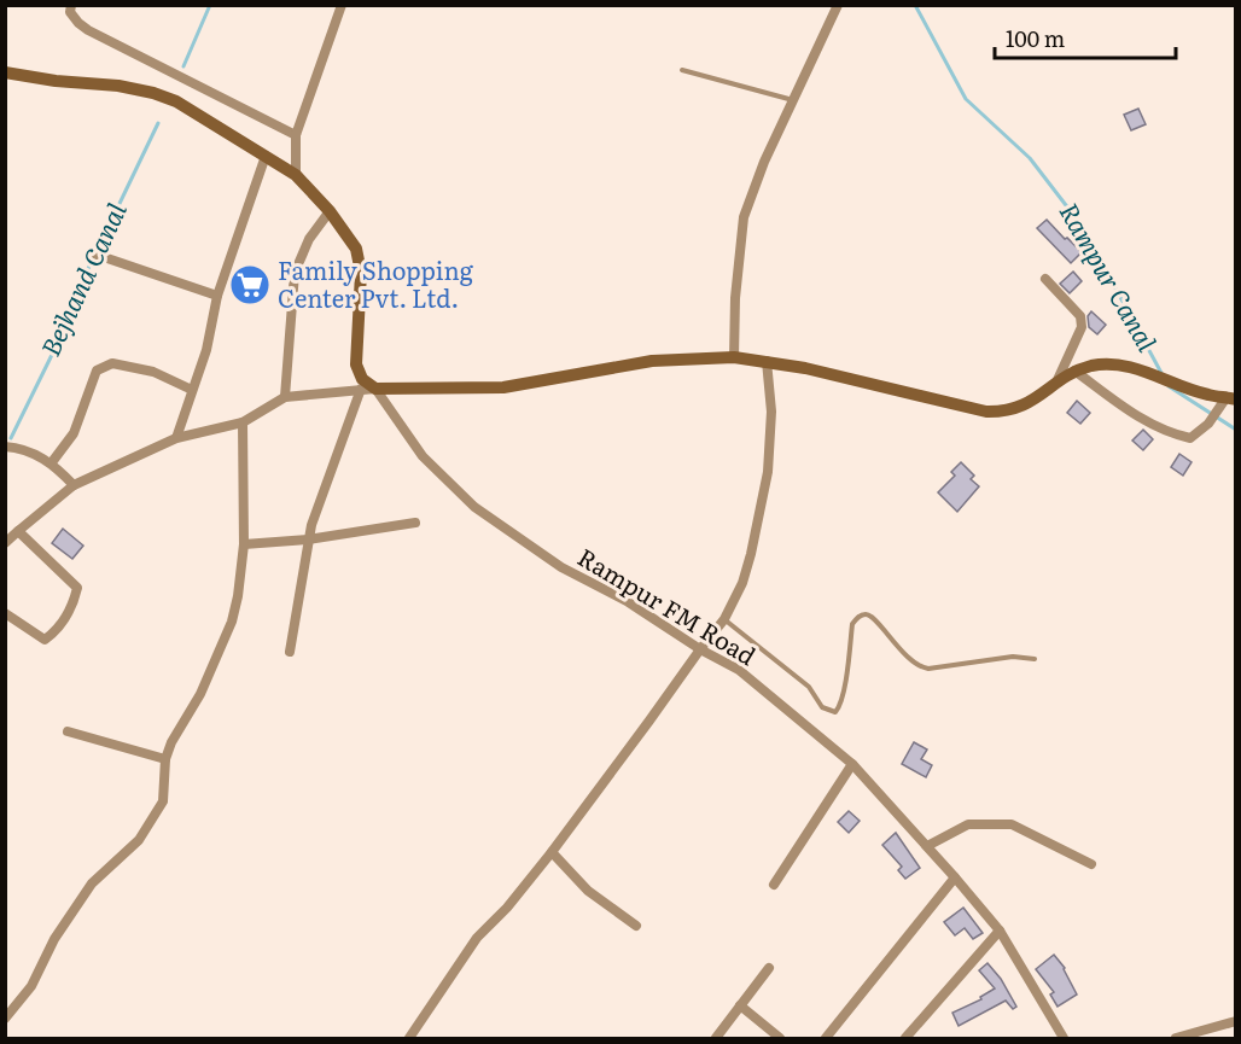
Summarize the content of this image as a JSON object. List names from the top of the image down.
{
  "streets": {
    "street": ["Rampur FM Road"]
  },
  "water": ["Rampur Canal", "Bejhand Canal"],
  "places": {
    "supermarket": ["Family Shopping Center Pvt. Ltd."]
  },
  "scale_bar": "100 m"
}
